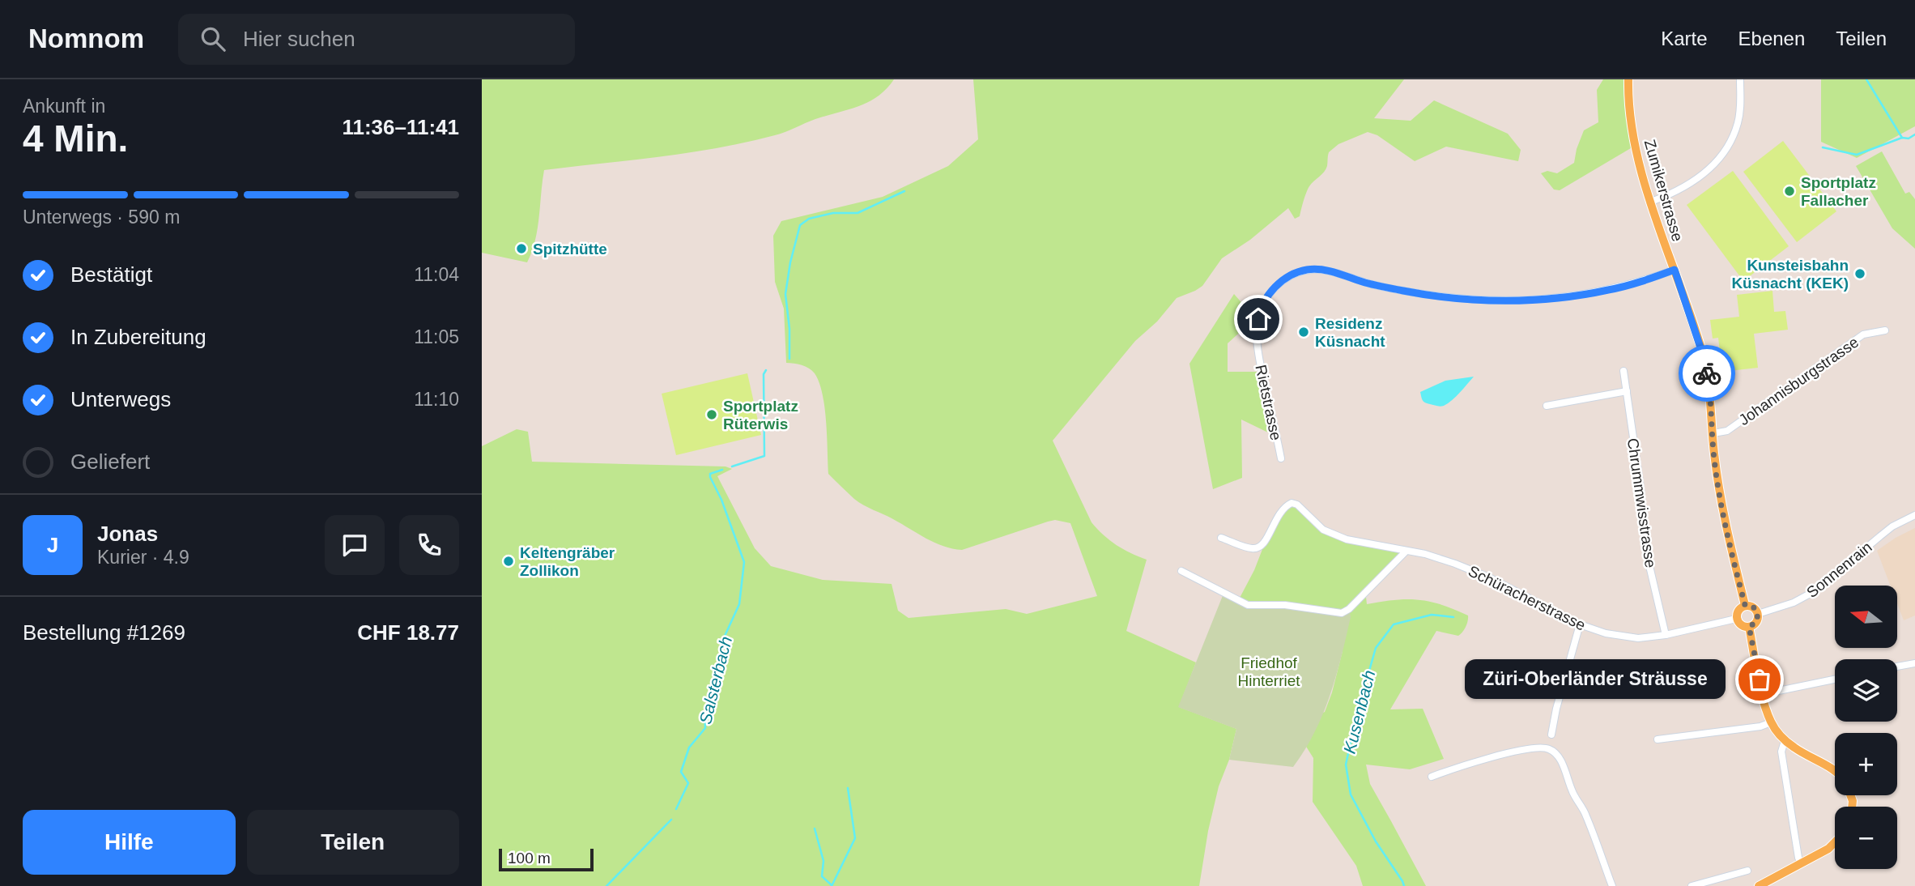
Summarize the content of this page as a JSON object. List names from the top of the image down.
{
  "streets": {
    "main road": ["Zumikerstrasse"],
    "street": [
      "Johannisburgstrasse",
      "Rietstrasse",
      "Chrummwisstrasse",
      "Sonnenrain",
      "Schüracherstrasse"
    ]
  },
  "crossings": [
    ["Zumikerstrasse", "Johannisburgstrasse"],
    ["Zumikerstrasse", "Rietstrasse"],
    ["Zumikerstrasse", "Sonnenrain"],
    ["Zumikerstrasse", "Schüracherstrasse"],
    ["Chrummwisstrasse", "Schüracherstrasse"],
    ["Sonnenrain", "Schüracherstrasse"]
  ],
  "water": ["Salsterbach", "Kusenbach"],
  "parks": ["Friedhof Hinterriet"],
  "places": [
    "Sportplatz Fallacher",
    "Spitzhütte",
    "Kunsteisbahn Küsnacht (KEK)",
    "Residenz Küsnacht",
    "Sportplatz Rüterwis",
    "Keltengräber Zollikon",
    "Züri-Oberländer Sträusse"
  ],
  "scale_bar": "100 m",
  "north": "left",
  "page": {
    "header": "Nomnom",
    "search": "Hier suchen",
    "nav": ["Karte", "Ebenen", "Teilen"],
    "heading": ["4 Min.", "Ankunft in", "11:36–11:41"],
    "panel": [
      "Jonas",
      "Kurier · 4.9",
      "Bestellung #1269",
      "CHF 18.77"
    ],
    "bar": "Unterwegs · 590 m",
    "list": [
      ["Bestätigt", "11:04"],
      ["In Zubereitung", "11:05"],
      ["Unterwegs", "11:10"],
      "Geliefert"
    ],
    "round": "J",
    "map_buttons": ["+", "−"],
    "bubble": "Züri-Oberländer Sträusse",
    "buttons": ["Hilfe", "Teilen"],
    "scale": "100 m"
  }
}
